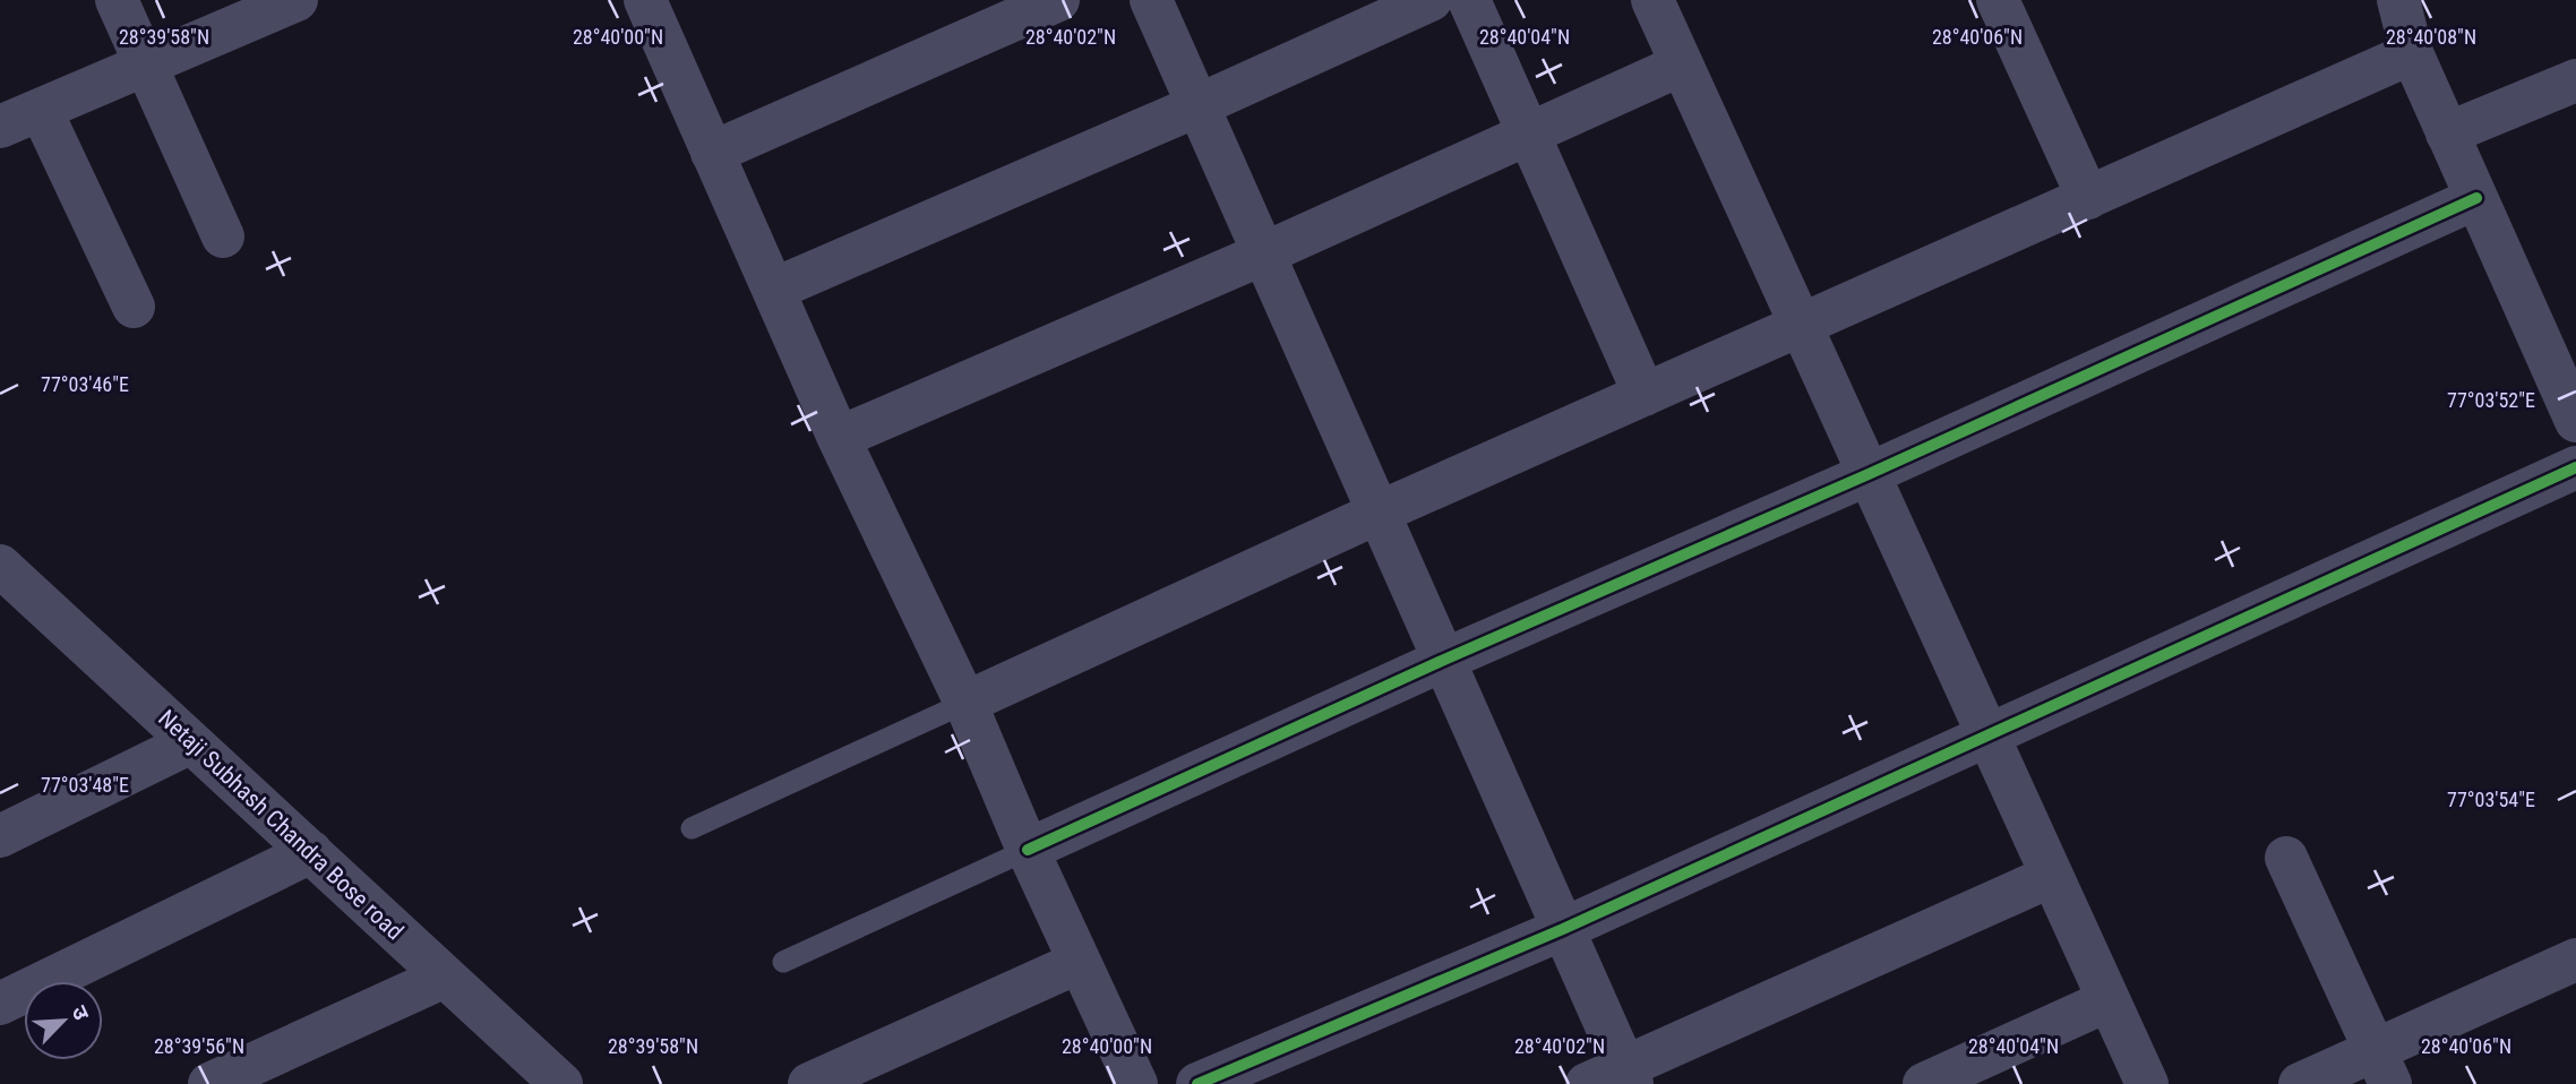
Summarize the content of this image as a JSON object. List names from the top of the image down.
{
  "streets": {
    "street": ["Netaji Subhash Chandra Bose road"]
  },
  "north": "top right",
  "coordinates": [
    "28°39'58\"N",
    "28°40'00\"N",
    "28°40'02\"N",
    "28°40'04\"N",
    "28°40'06\"N",
    "28°40'08\"N",
    "77°03'46\"E",
    "77°03'52\"E",
    "77°03'48\"E",
    "77°03'54\"E",
    "28°39'56\"N"
  ]
}
